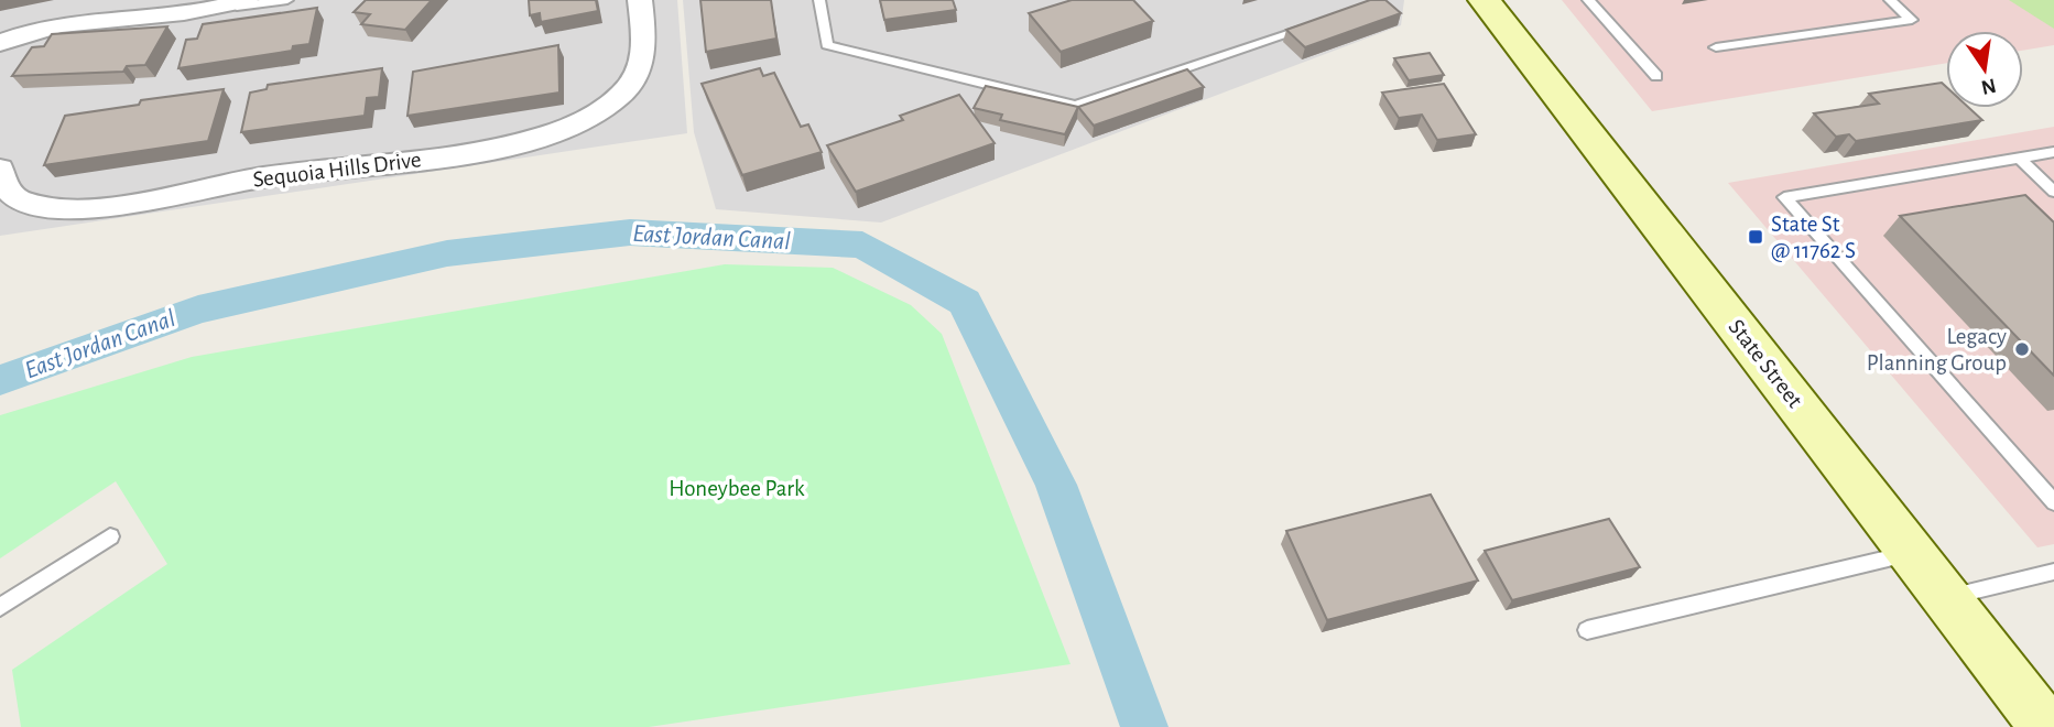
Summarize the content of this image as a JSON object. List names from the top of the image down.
{
  "streets": {
    "main road": ["State Street"],
    "street": ["Sequoia Hills Drive"]
  },
  "water": ["East Jordan Canal"],
  "parks": ["Honeybee Park"],
  "places": {
    "transit": ["State St @ 11762 S"],
    "other": ["Legacy Planning Group"]
  },
  "north": "bottom"
}
